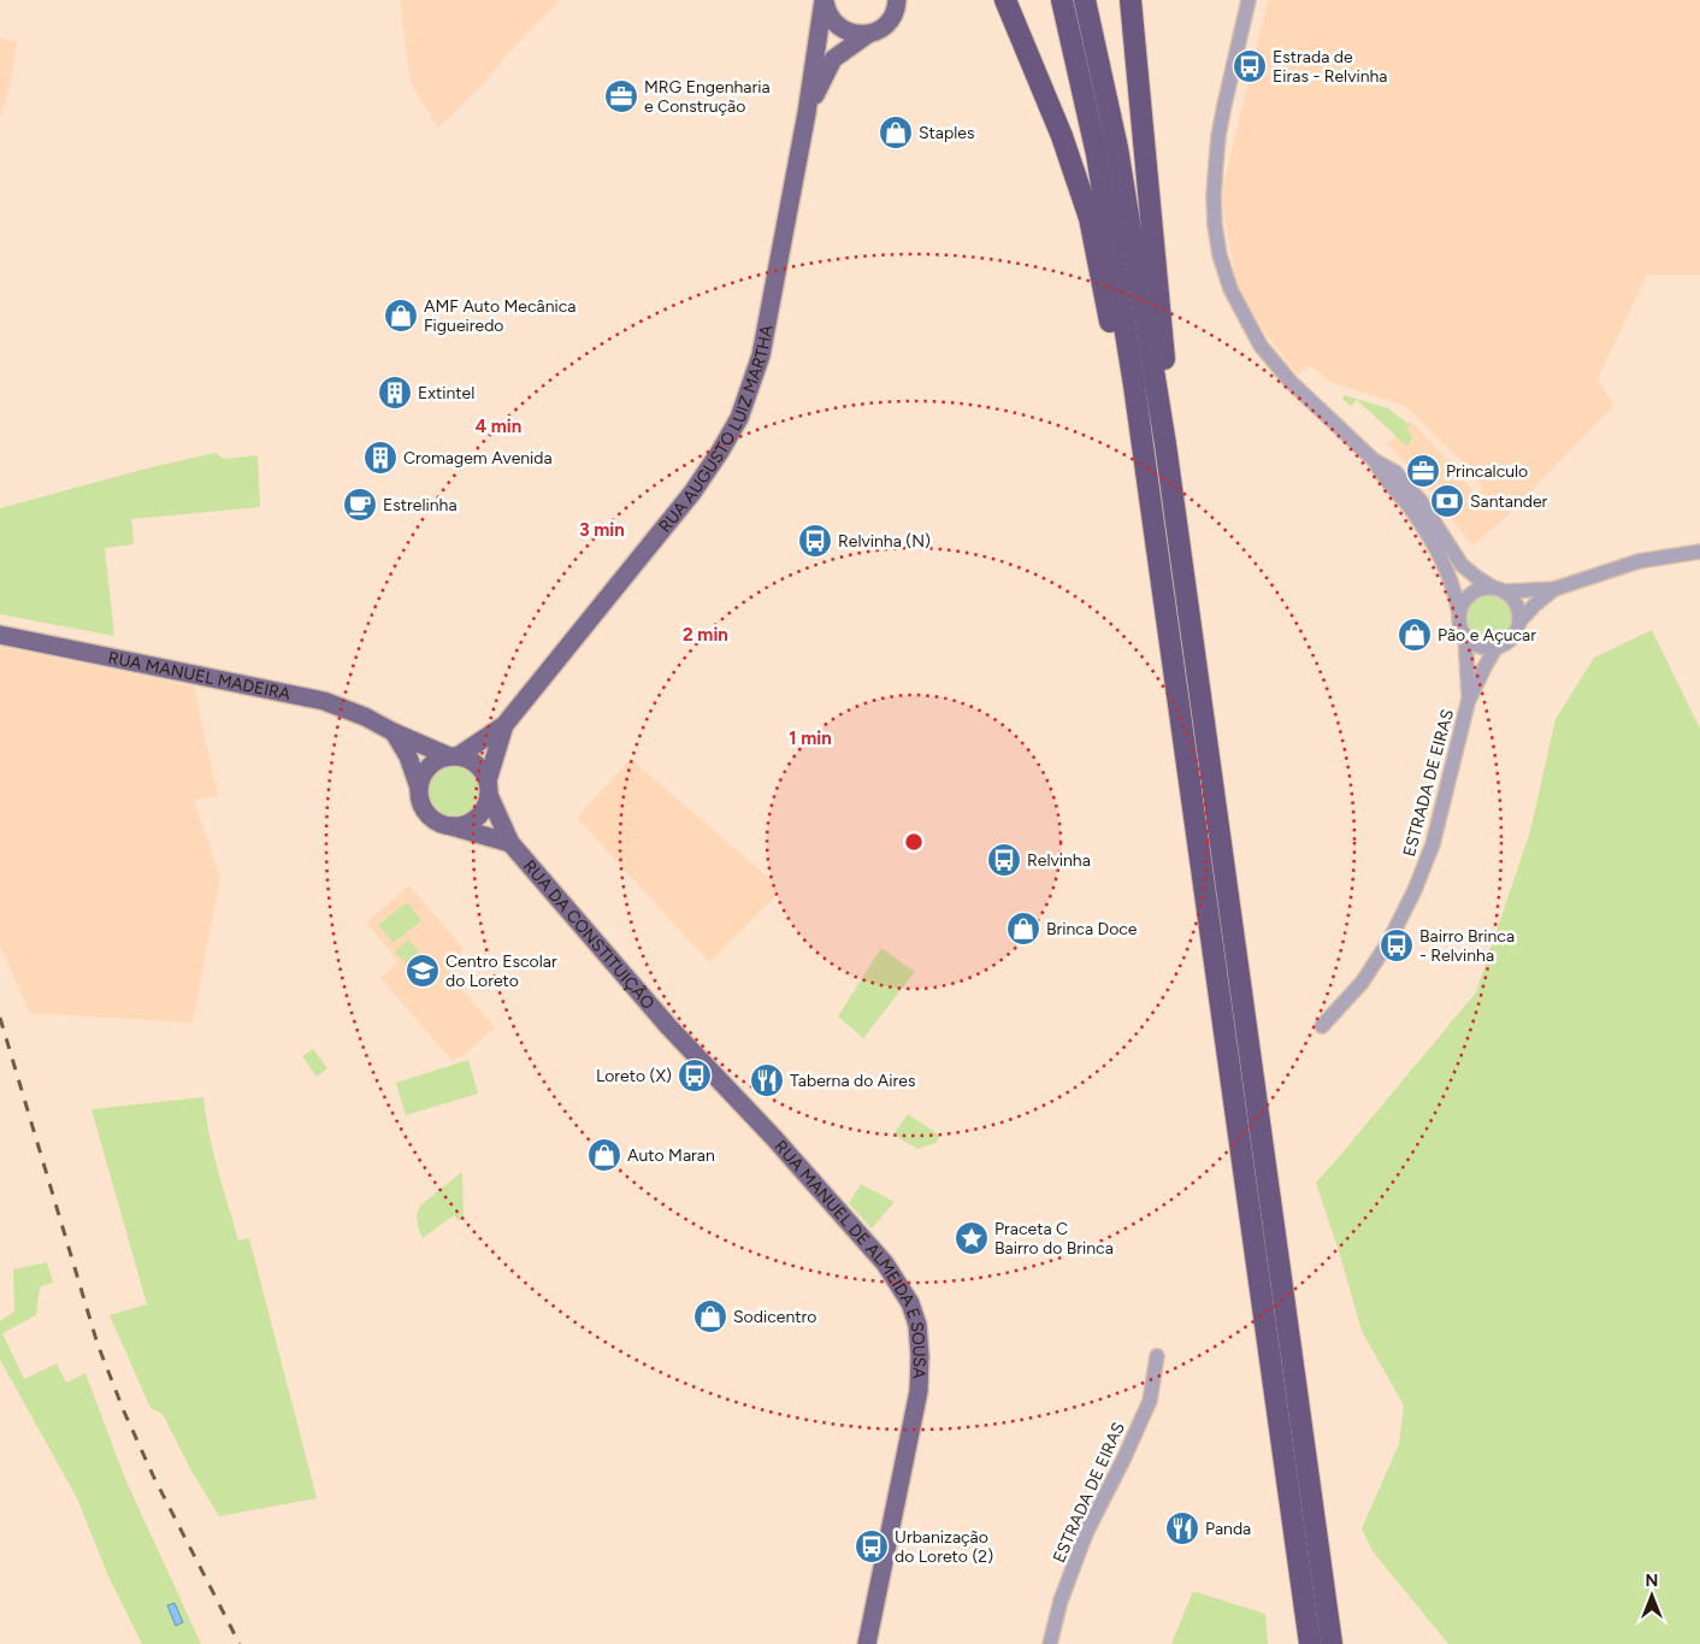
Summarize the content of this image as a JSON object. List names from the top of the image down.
{
  "streets": {
    "main road": [
      "RUA AUGUSTO LUIZ MARTHA",
      "RUA MANUEL MADEIRA",
      "RUA DA CONSTITUIÇÃO",
      "RUA MANUEL DE ALMEIDA E SOUSA"
    ],
    "street": ["ESTRADA DE EIRAS"]
  },
  "crossings": [
    ["RUA AUGUSTO LUIZ MARTHA", "RUA MANUEL MADEIRA"],
    ["RUA AUGUSTO LUIZ MARTHA", "RUA DA CONSTITUIÇÃO"],
    ["RUA MANUEL MADEIRA", "RUA DA CONSTITUIÇÃO"],
    ["RUA DA CONSTITUIÇÃO", "RUA MANUEL DE ALMEIDA E SOUSA"]
  ],
  "places": {
    "bus stop": [
      "Estrada de Eiras - Relvinha",
      "Relvinha (N)",
      "Relvinha",
      "Bairro Brinca - Relvinha",
      "Loreto (X)",
      "Urbanização do Loreto (2)"
    ],
    "office": ["MRG Engenharia e Construção", "Princalculo"],
    "shop": [
      "Staples",
      "AMF Auto Mecânica Figueiredo",
      "Pão e Açucar",
      "Brinca Doce",
      "Auto Maran",
      "Sodicentro"
    ],
    "building": ["Extintel", "Cromagem Avenida"],
    "bank": ["Santander"],
    "cafe": ["Estrelinha"],
    "school or university": ["Centro Escolar do Loreto"],
    "restaurant": ["Taberna do Aires", "Panda"],
    "place": ["Praceta C Bairro do Brinca"]
  },
  "north": "top",
  "rings": [
    "4 min",
    "3 min",
    "2 min",
    "1 min"
  ]
}
